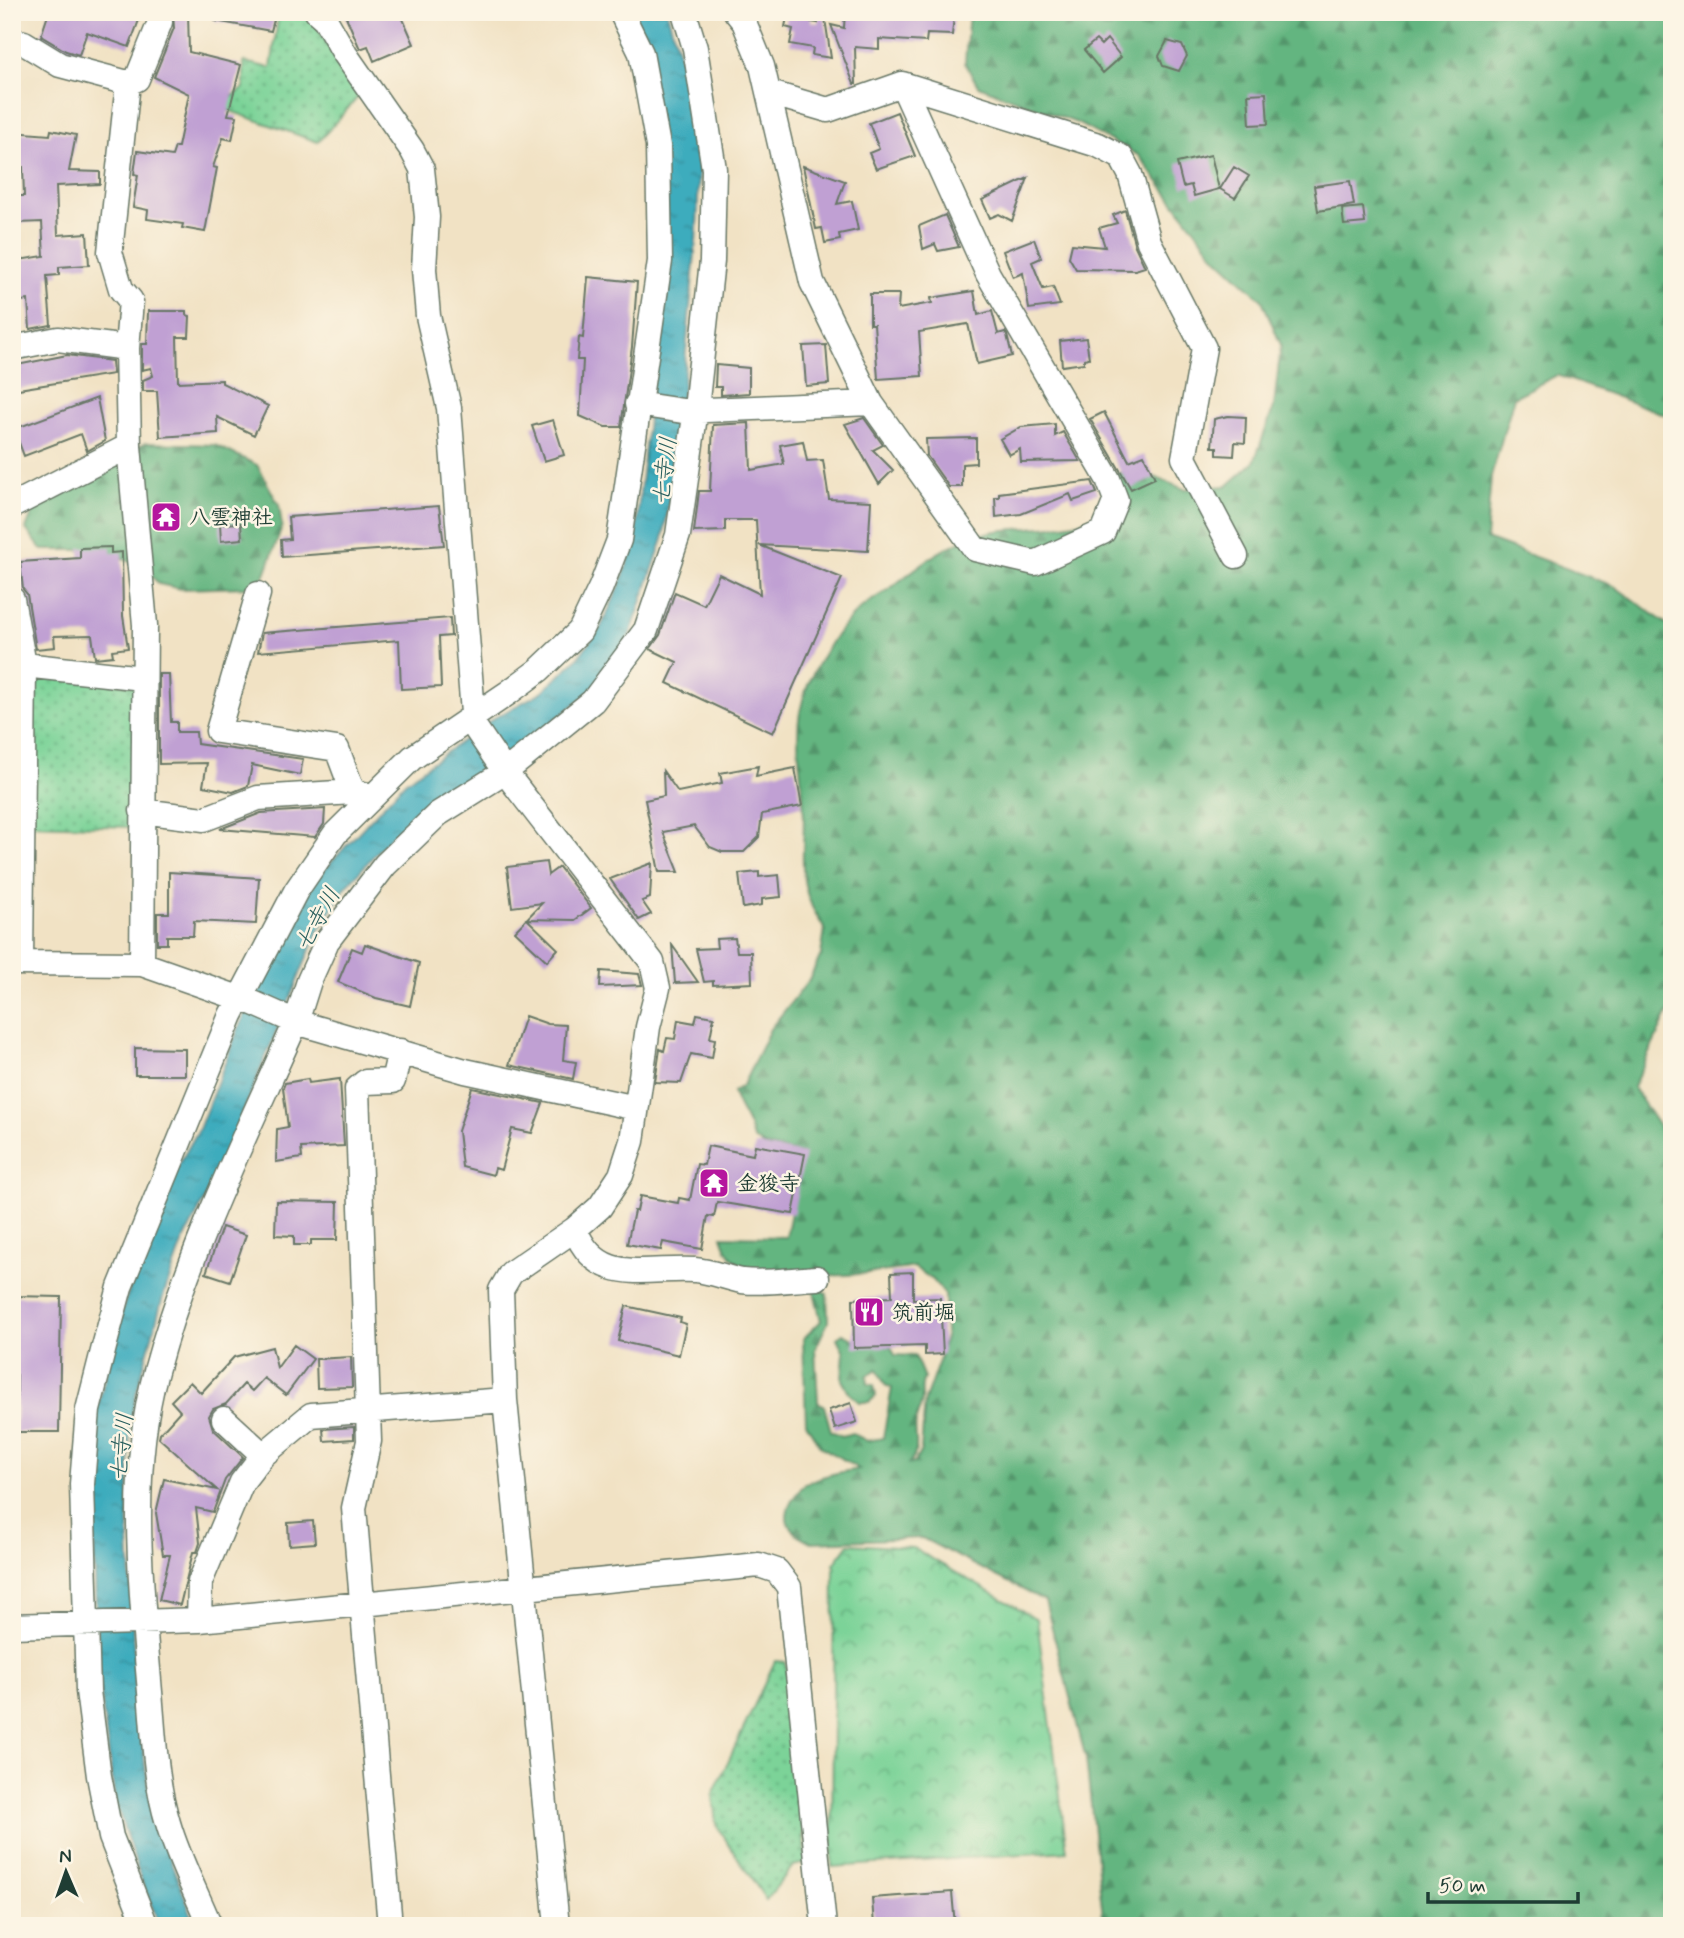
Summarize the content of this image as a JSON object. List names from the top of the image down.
{
  "water": ["七寺川"],
  "places": {
    "temple": ["八雲神社", "金狻寺"],
    "restaurant": ["筑前堀"]
  },
  "scale_bar": "50 m",
  "north": "top"
}
